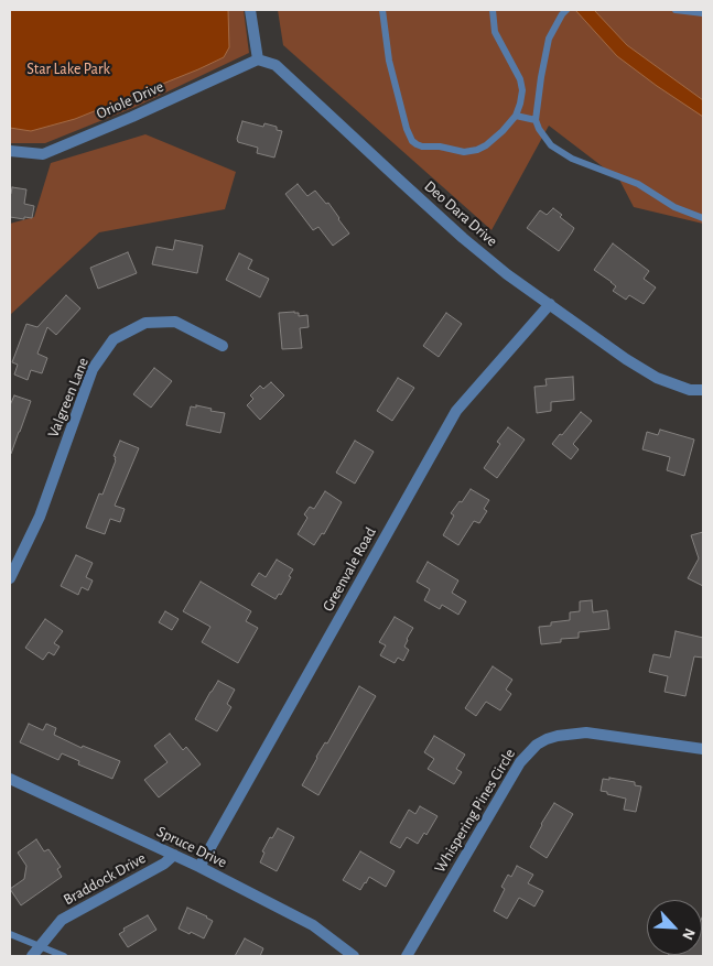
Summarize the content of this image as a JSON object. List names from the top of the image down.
{
  "streets": {
    "street": [
      "Oriole Drive",
      "Deo Dara Drive",
      "Valgreen Lane",
      "Greenvale Road",
      "Whispering Pines Circle",
      "Spruce Drive",
      "Braddock Drive"
    ]
  },
  "crossings": [
    ["Oriole Drive", "Deo Dara Drive"],
    ["Deo Dara Drive", "Greenvale Road"],
    ["Greenvale Road", "Spruce Drive"],
    ["Spruce Drive", "Braddock Drive"]
  ],
  "parks": ["Star Lake Park"],
  "north": "bottom right"
}
